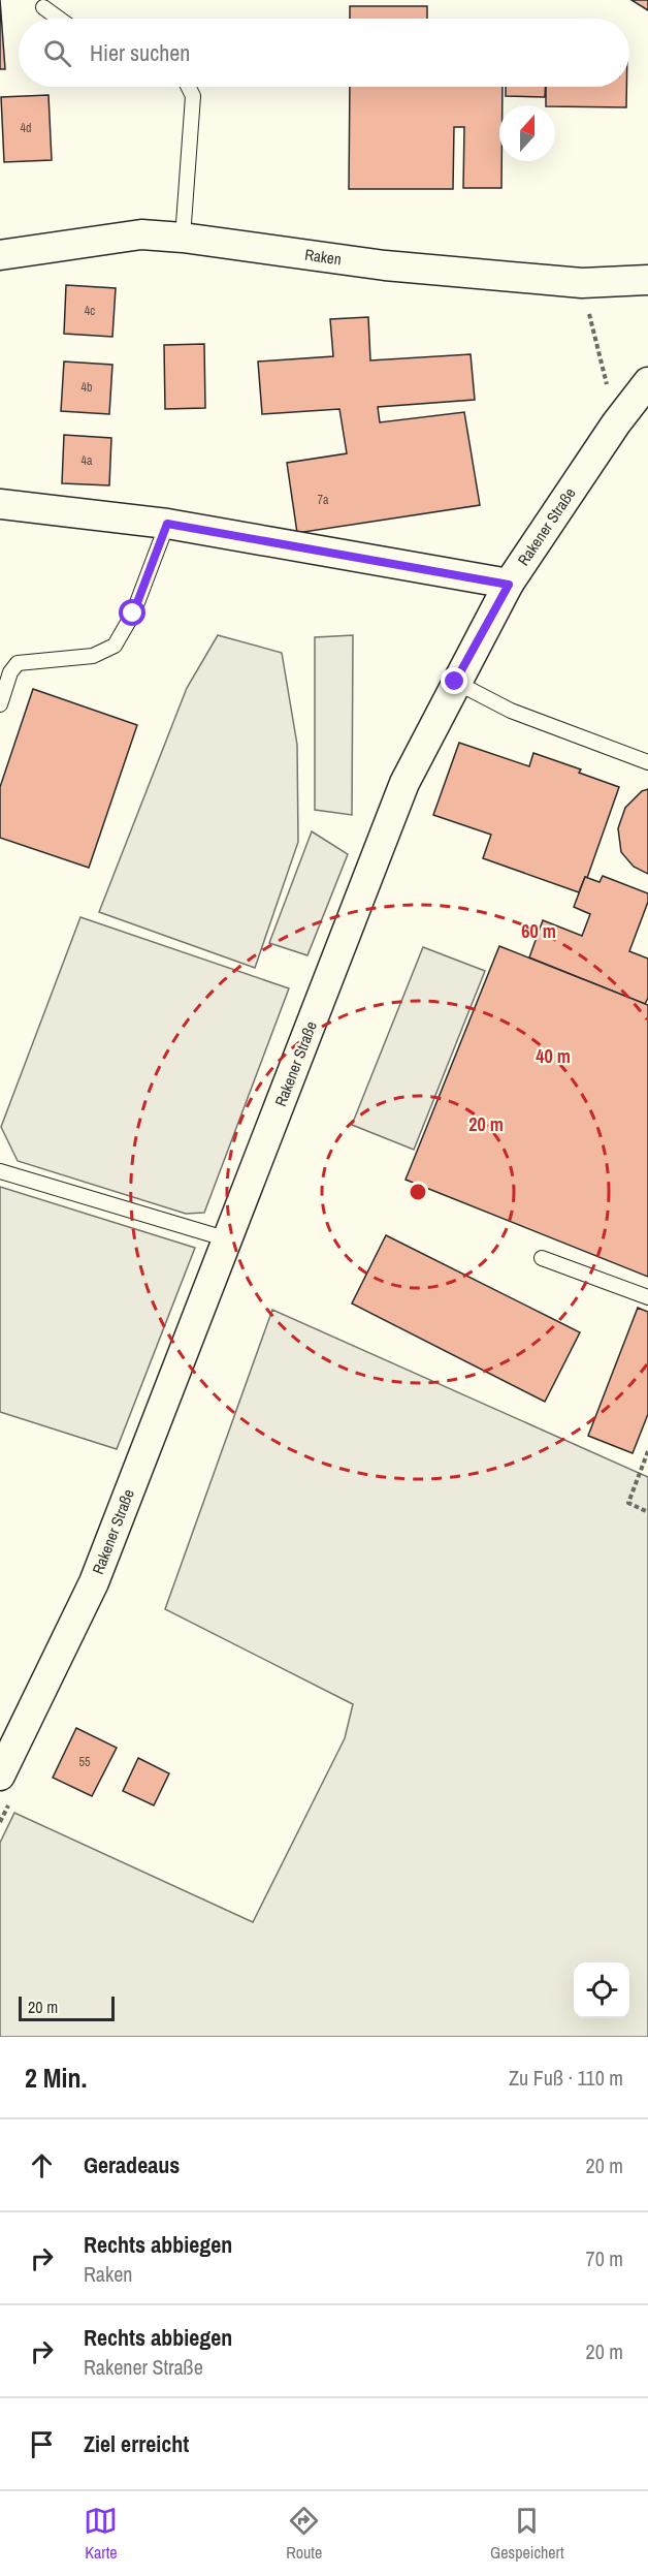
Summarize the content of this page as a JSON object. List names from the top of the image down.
{
  "streets": {
    "street": ["Raken", "Rakener Straße"]
  },
  "house_numbers": [
    "4d",
    "4c",
    "4b",
    "4a",
    "7a",
    "55"
  ],
  "scale_bar": "20 m",
  "north": "top",
  "page": {
    "search": "Hier suchen",
    "scale": "20 m",
    "heading": ["2 Min.", "Zu Fuß · 110 m"],
    "list": [
      ["Geradeaus", "20 m"],
      ["Rechts abbiegen", "Raken", "70 m"],
      ["Rechts abbiegen", "Rakener Straße", "20 m"],
      "Ziel erreicht"
    ],
    "nav": ["Karte", "Route", "Gespeichert"]
  },
  "rings": ["60 m", "40 m", "20 m"]
}
